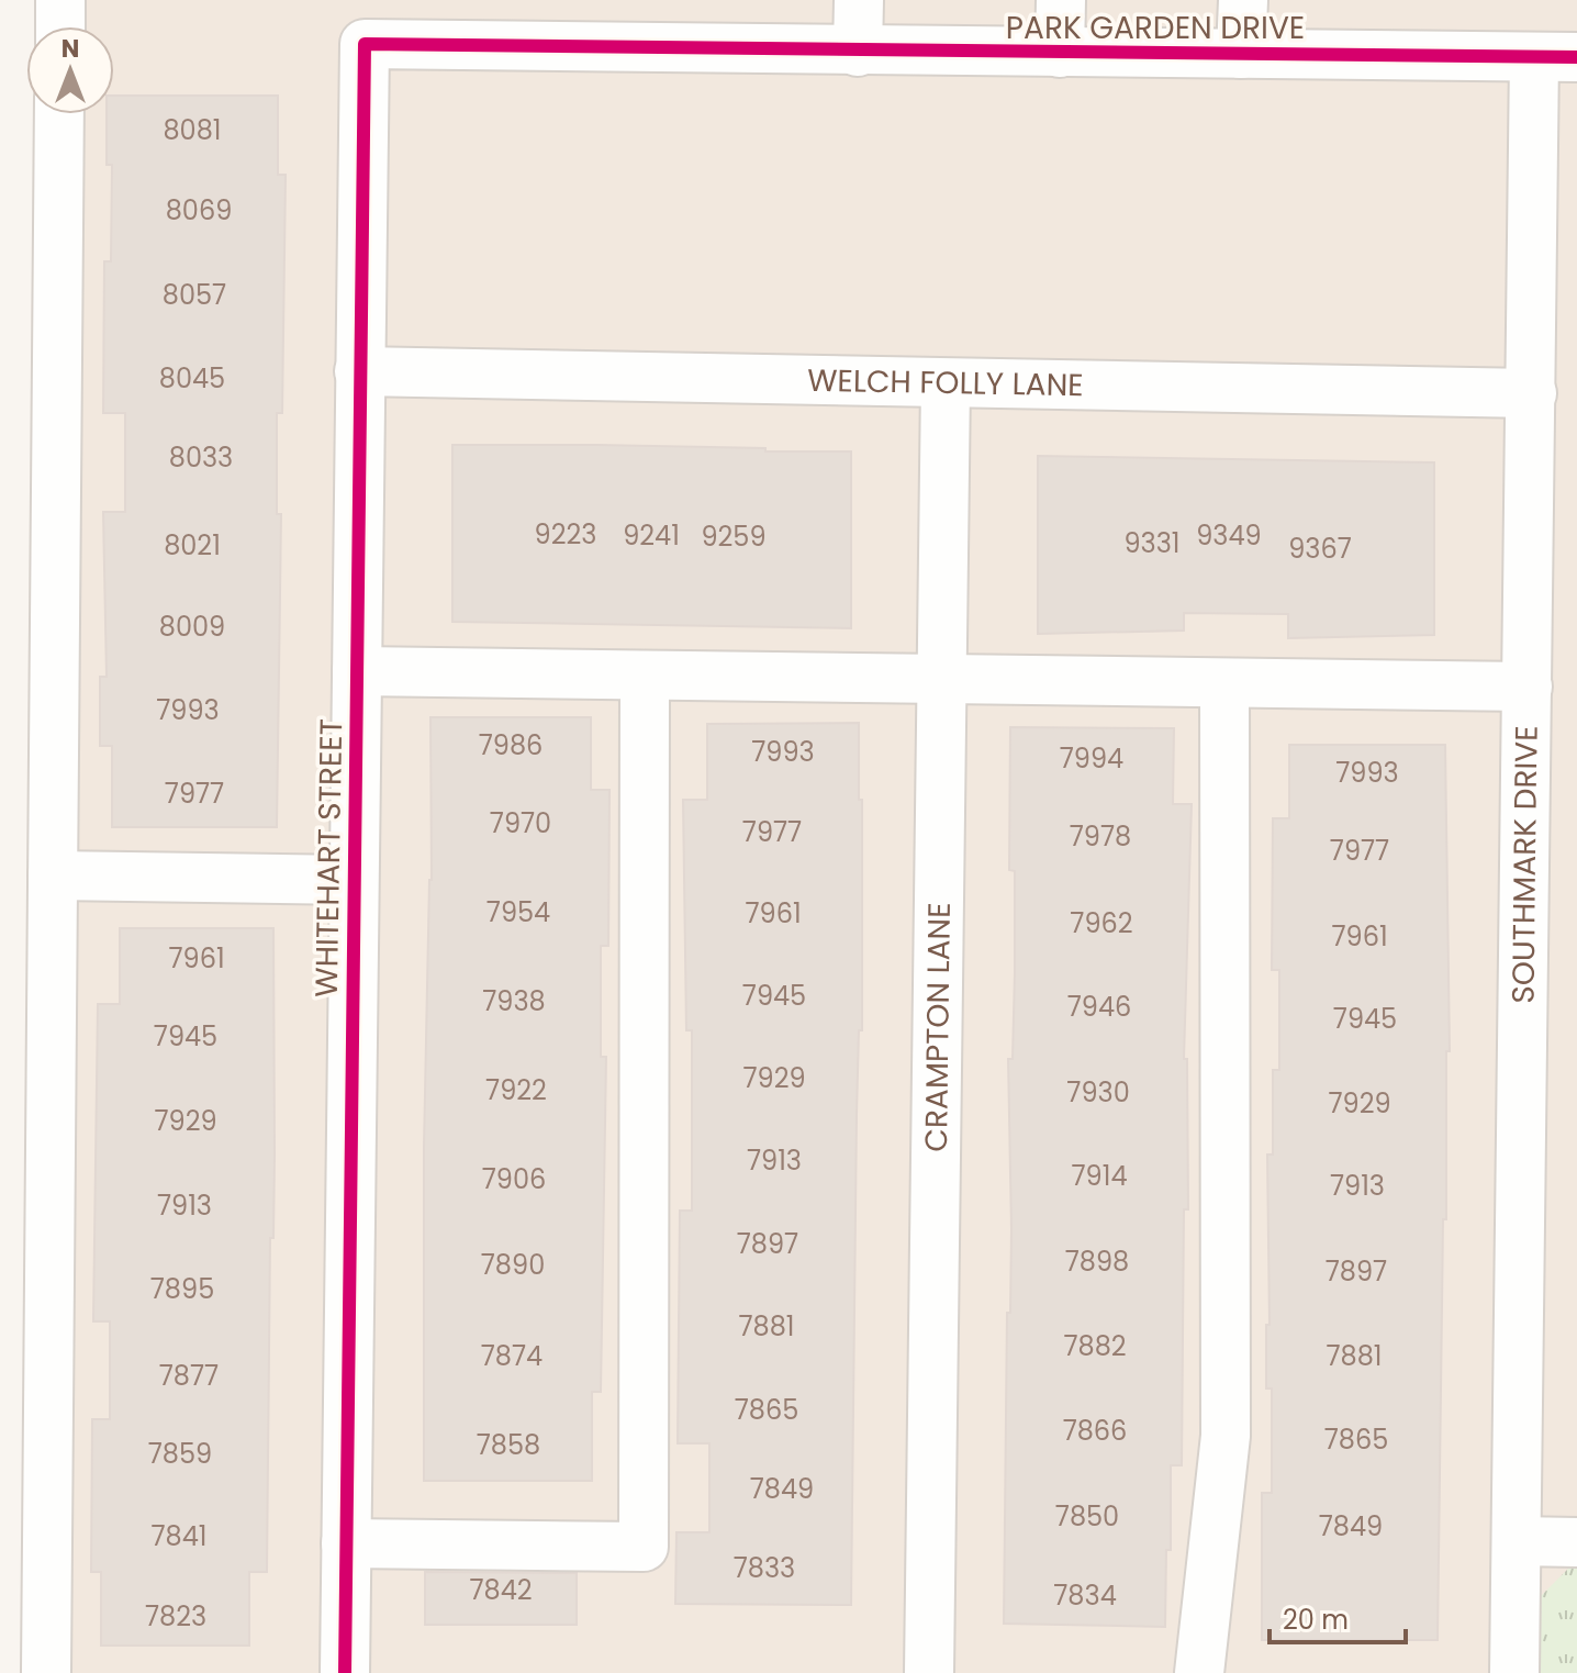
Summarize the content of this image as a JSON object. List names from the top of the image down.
{
  "streets": {
    "street": [
      "PARK GARDEN DRIVE",
      "WELCH FOLLY LANE",
      "WHITEHART STREET",
      "SOUTHMARK DRIVE",
      "CRAMPTON LANE"
    ]
  },
  "crossings": [
    ["PARK GARDEN DRIVE", "WHITEHART STREET"],
    ["PARK GARDEN DRIVE", "SOUTHMARK DRIVE"],
    ["WELCH FOLLY LANE", "WHITEHART STREET"],
    ["WELCH FOLLY LANE", "SOUTHMARK DRIVE"],
    ["WELCH FOLLY LANE", "CRAMPTON LANE"]
  ],
  "house_numbers": [
    "8081",
    "8069",
    "8057",
    "8045",
    "8033",
    "9223",
    "9241",
    "9349",
    "9259",
    "9331",
    "8021",
    "9367",
    "8009",
    "7993",
    "7986",
    "7993",
    "7994",
    "7993",
    "7977",
    "7970",
    "7977",
    "7978",
    "7977",
    "7954",
    "7961",
    "7962",
    "7961",
    "7961",
    "7945",
    "7938",
    "7946",
    "7945",
    "7945",
    "7929",
    "7922",
    "7930",
    "7929",
    "7929",
    "7913",
    "7914",
    "7906",
    "7913",
    "7913",
    "7897",
    "7898",
    "7890",
    "7897",
    "7895",
    "7881",
    "7882",
    "7874",
    "7881",
    "7877",
    "7865",
    "7866",
    "7865",
    "7858",
    "7859",
    "7849",
    "7850",
    "7849",
    "7841",
    "7833",
    "7842",
    "7834",
    "7823"
  ],
  "scale_bar": "20 m",
  "north": "top"
}
